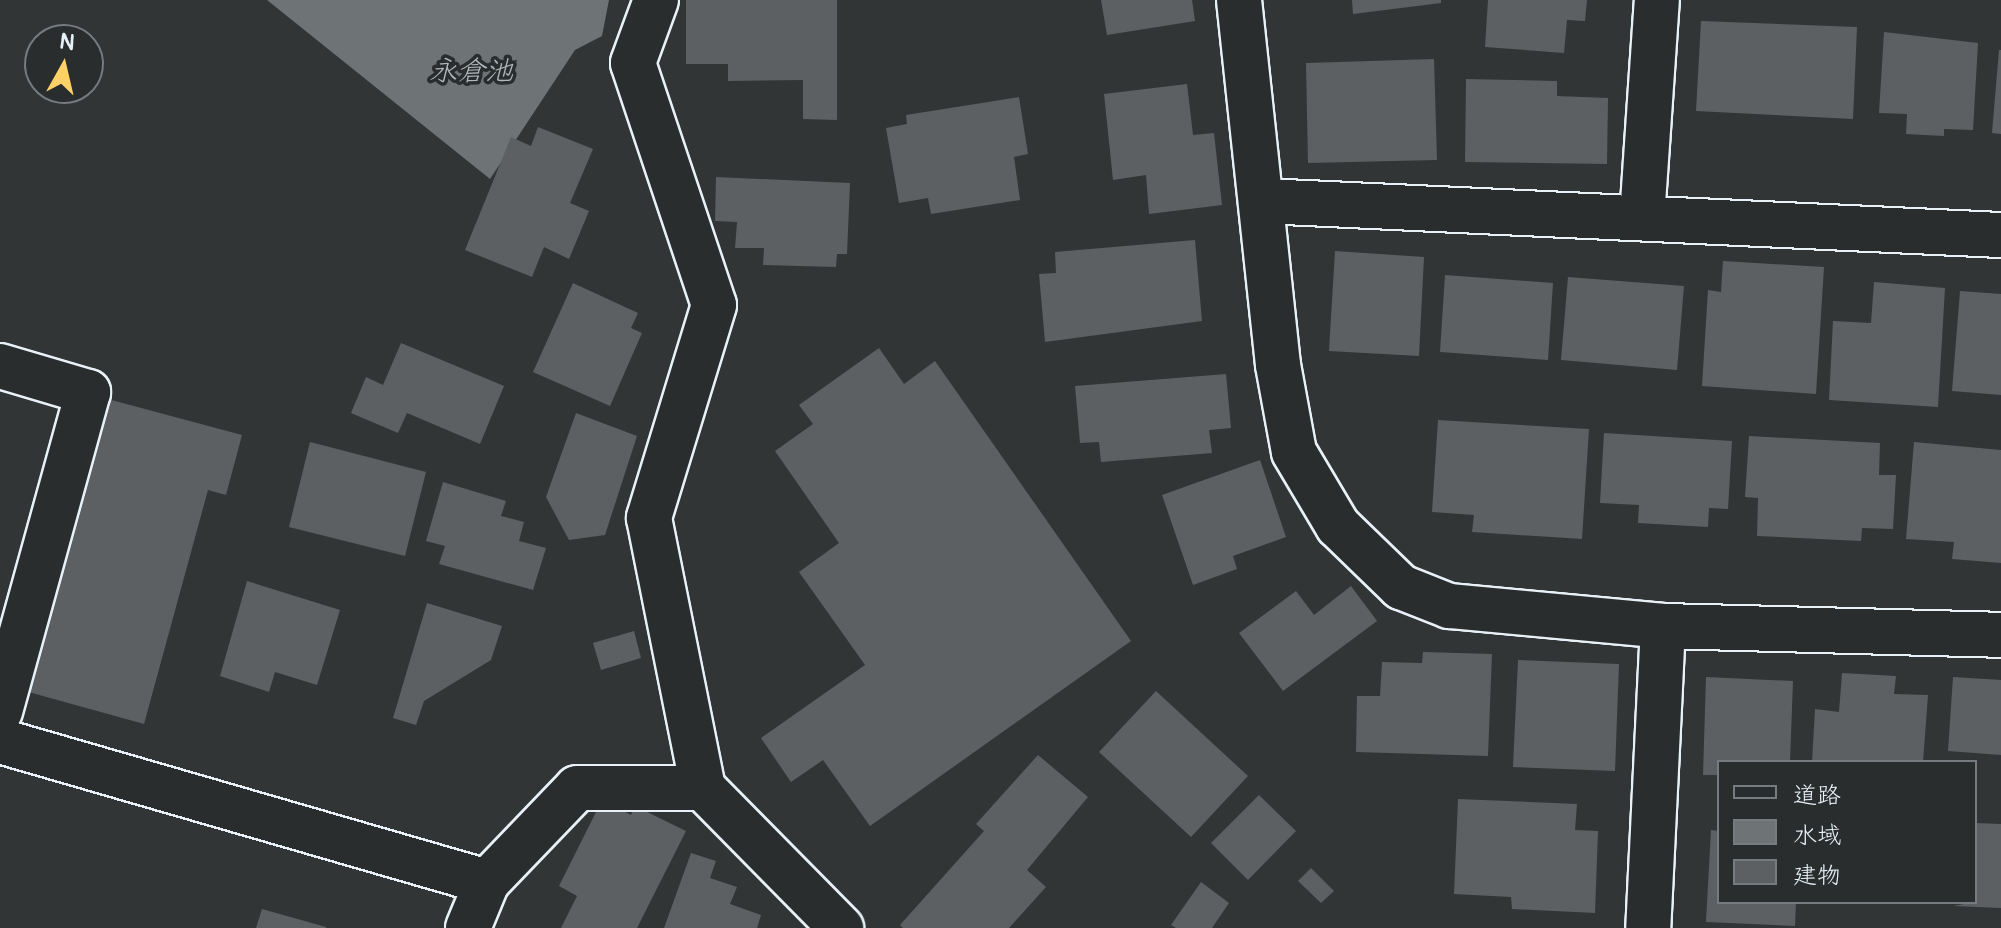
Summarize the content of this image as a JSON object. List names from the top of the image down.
{
  "water": ["永倉池"],
  "legend": ["道路", "水域", "建物"],
  "north": "top"
}
